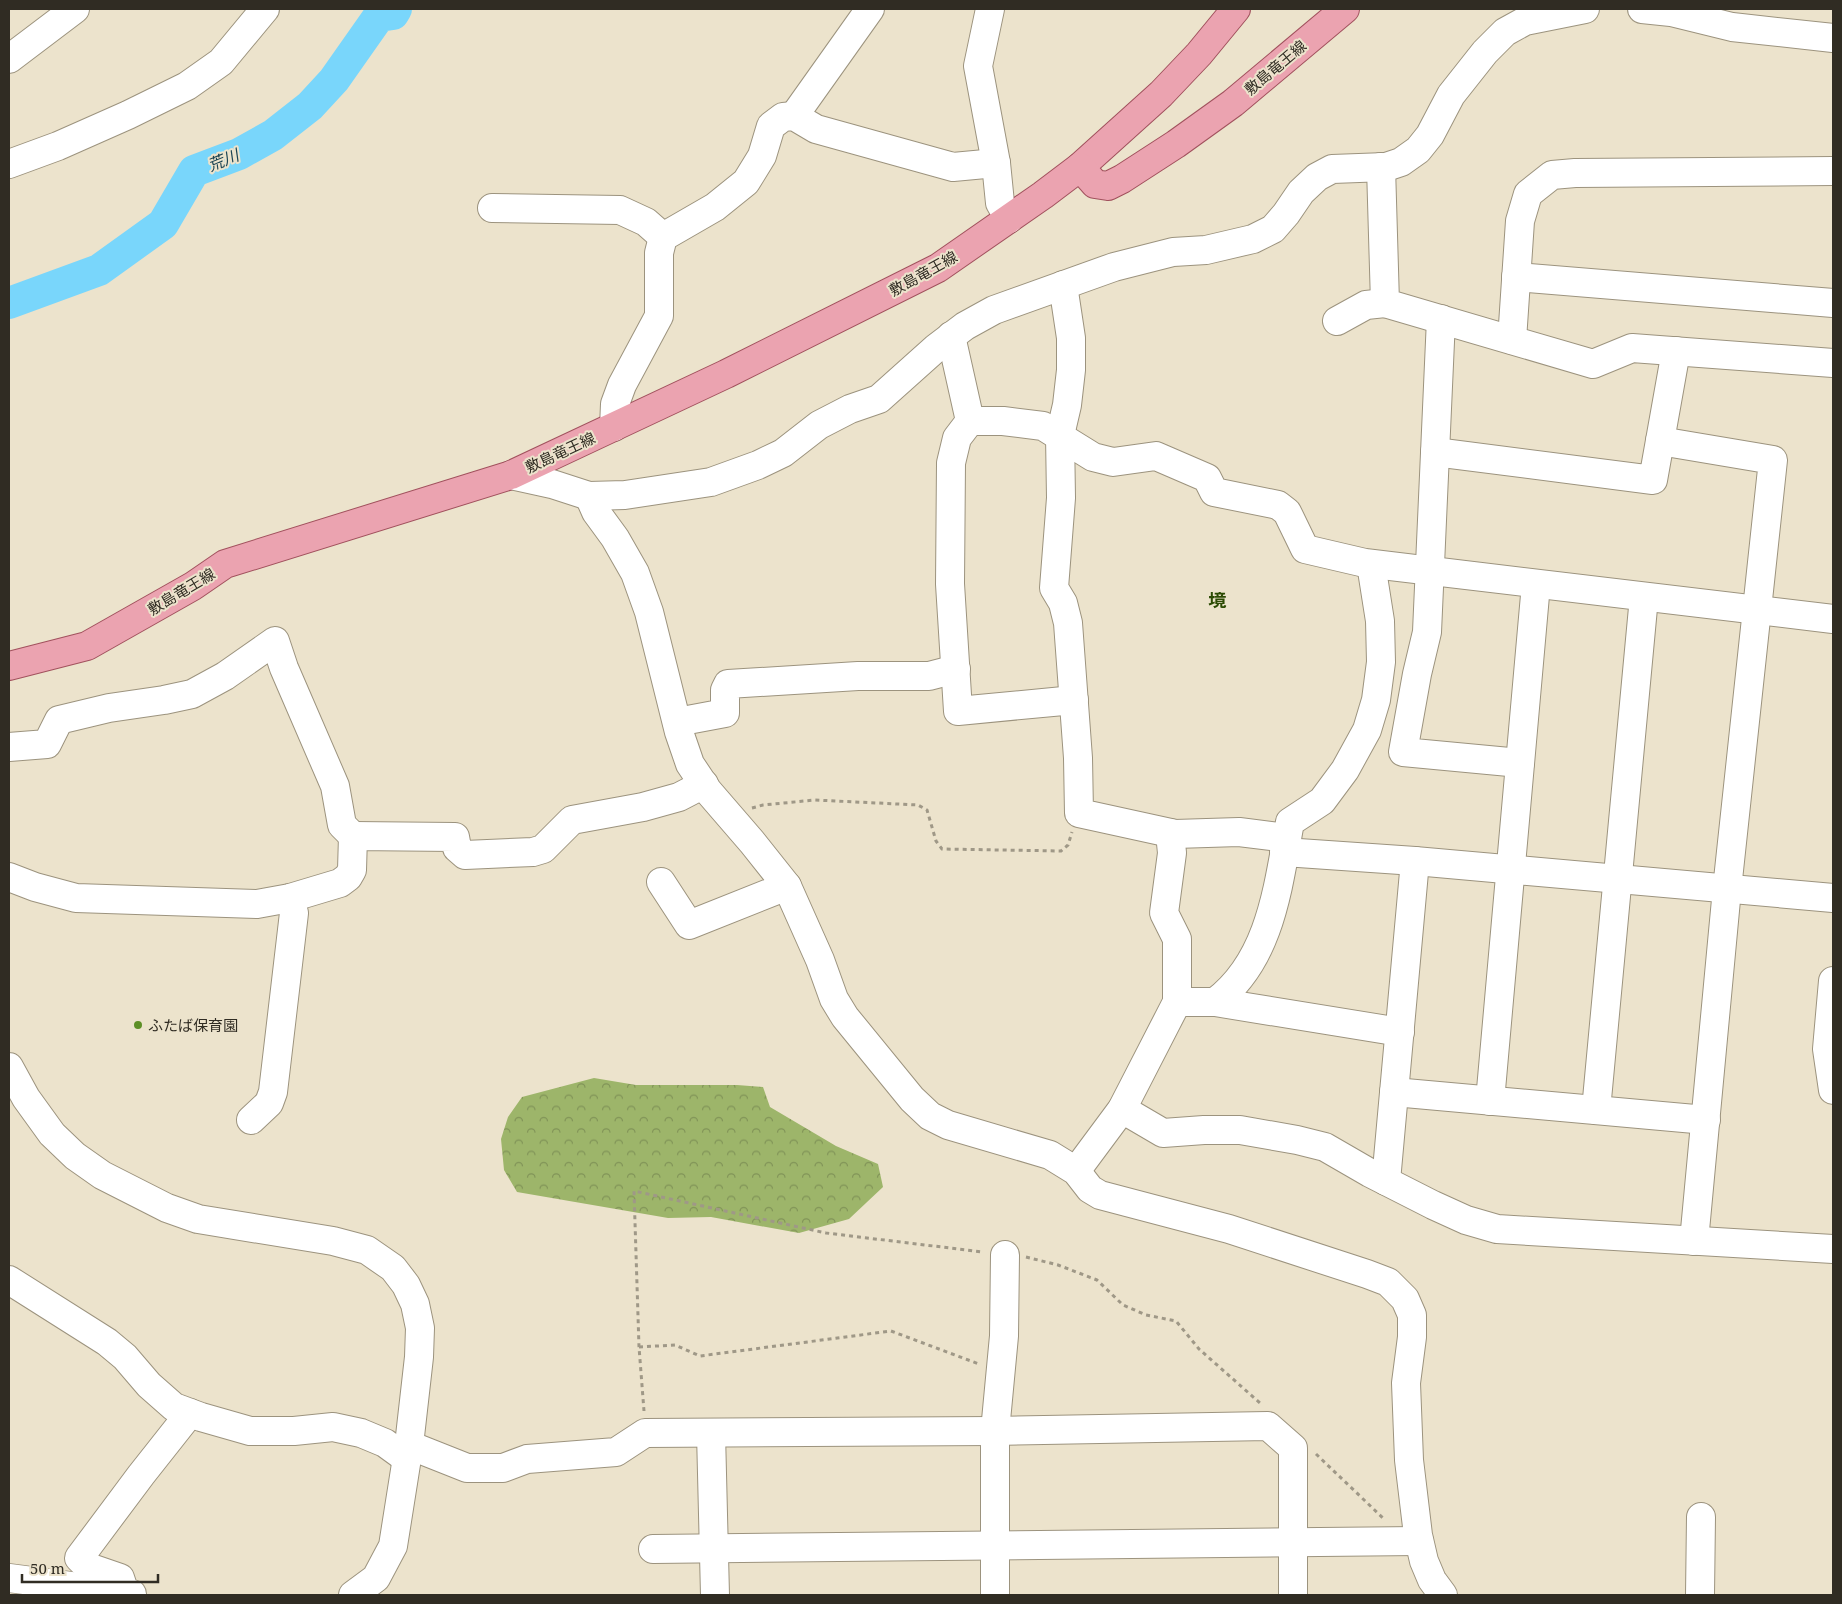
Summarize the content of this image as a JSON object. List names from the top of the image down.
{
  "streets": {
    "main road": ["敷島竜王線"]
  },
  "districts": ["境"],
  "water": ["荒川"],
  "places": ["ふたば保育園"],
  "scale_bar": "50 m"
}
